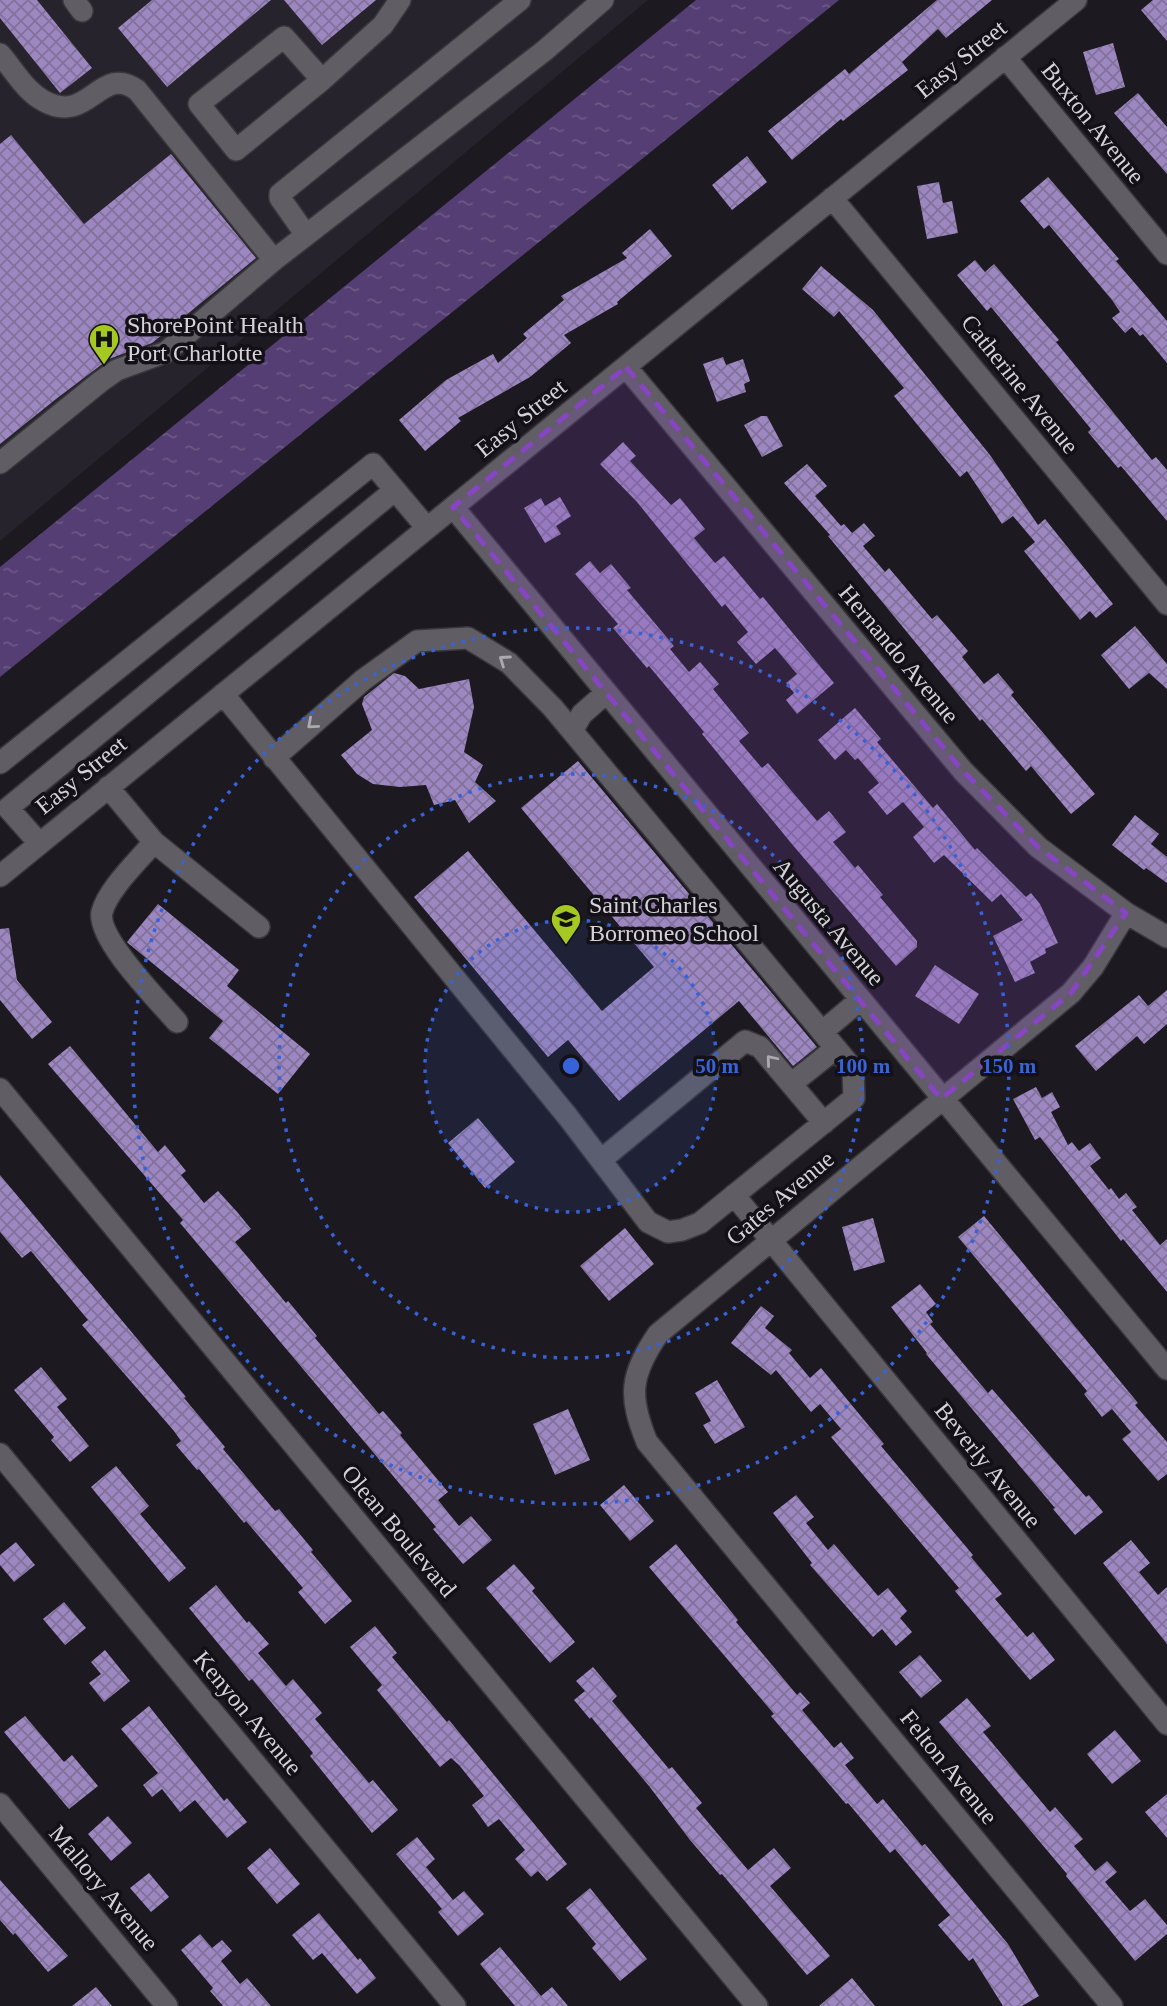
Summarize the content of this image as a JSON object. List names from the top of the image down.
{
  "streets": {
    "street": [
      "Easy Street",
      "Buxton Avenue",
      "Catherine Avenue",
      "Hernando Avenue",
      "Augusta Avenue",
      "Gates Avenue",
      "Beverly Avenue",
      "Olean Boulevard",
      "Kenyon Avenue",
      "Felton Avenue",
      "Mallory Avenue"
    ]
  },
  "crossings": [
    ["Easy Street", "Buxton Avenue"],
    ["Easy Street", "Catherine Avenue"],
    ["Easy Street", "Hernando Avenue"],
    ["Easy Street", "Augusta Avenue"],
    ["Hernando Avenue", "Gates Avenue"],
    ["Augusta Avenue", "Gates Avenue"],
    ["Gates Avenue", "Beverly Avenue"],
    ["Gates Avenue", "Felton Avenue"]
  ],
  "places": {
    "hospital": ["ShorePoint Health Port Charlotte"],
    "school or university": ["Saint Charles Borromeo School"]
  },
  "rings": ["50 m", "100 m", "150 m"]
}
